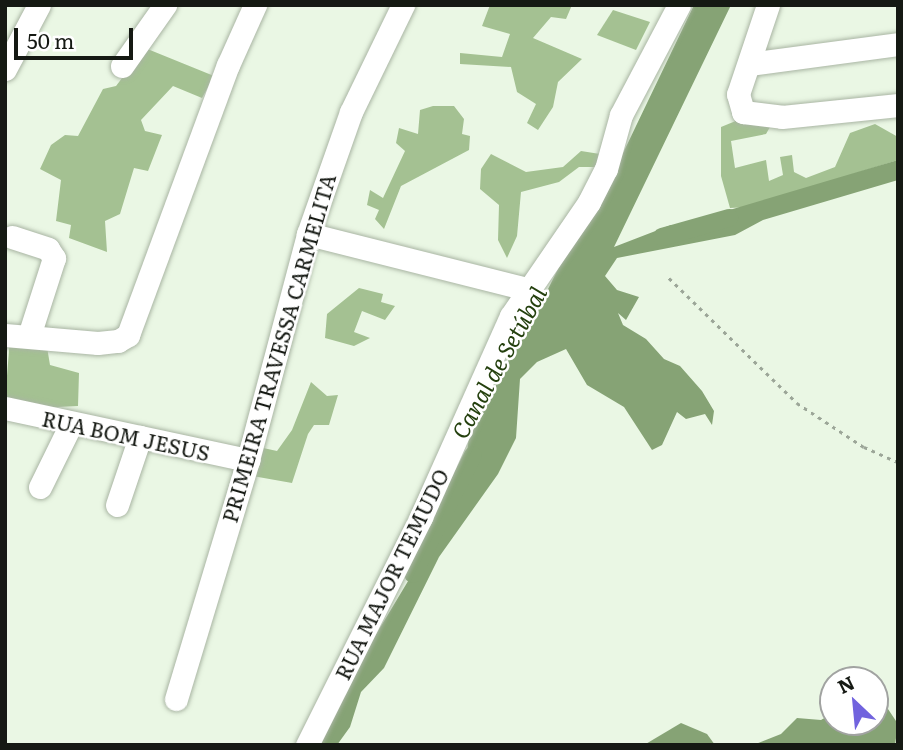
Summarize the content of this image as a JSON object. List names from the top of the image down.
{
  "streets": {
    "street": ["PRIMEIRA TRAVESSA CARMELITA", "RUA BOM JESUS", "RUA MAJOR TEMUDO"]
  },
  "crossings": [
    ["PRIMEIRA TRAVESSA CARMELITA", "RUA BOM JESUS"]
  ],
  "water": ["Canal de Setúbal"],
  "scale_bar": "50 m",
  "north": "top left"
}
